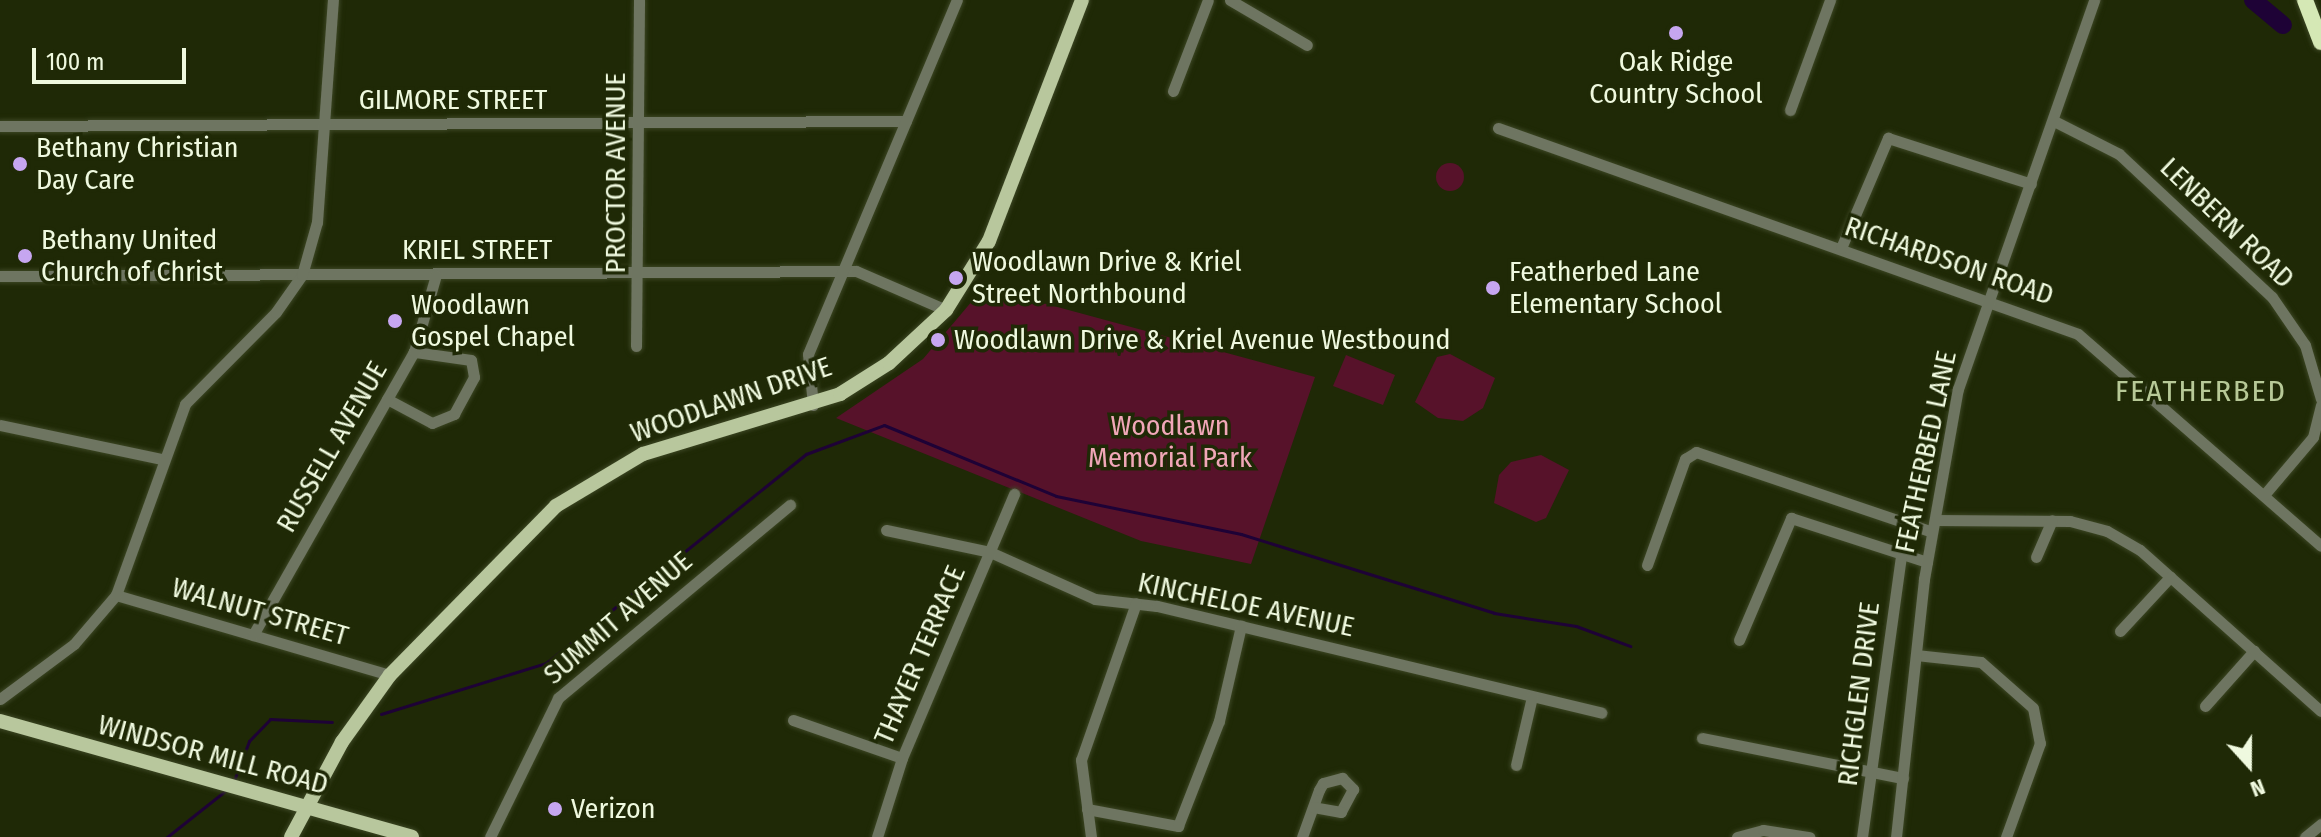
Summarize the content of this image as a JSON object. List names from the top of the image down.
{
  "streets": {
    "main road": ["WOODLAWN DRIVE", "WINDSOR MILL ROAD"],
    "street": [
      "GILMORE STREET",
      "PROCTOR AVENUE",
      "LENBERN ROAD",
      "KRIEL STREET",
      "RICHARDSON ROAD",
      "RUSSELL AVENUE",
      "FEATHERBED LANE",
      "KINCHELOE AVENUE",
      "WALNUT STREET",
      "SUMMIT AVENUE",
      "THAYER TERRACE",
      "RICHGLEN DRIVE"
    ]
  },
  "crossings": [
    ["GILMORE STREET", "PROCTOR AVENUE"],
    ["PROCTOR AVENUE", "KRIEL STREET"],
    ["LENBERN ROAD", "FEATHERBED LANE"],
    ["KRIEL STREET", "WOODLAWN DRIVE"],
    ["KRIEL STREET", "RUSSELL AVENUE"],
    ["RICHARDSON ROAD", "FEATHERBED LANE"],
    ["WOODLAWN DRIVE", "WALNUT STREET"],
    ["WOODLAWN DRIVE", "WINDSOR MILL ROAD"],
    ["RUSSELL AVENUE", "WALNUT STREET"],
    ["KINCHELOE AVENUE", "THAYER TERRACE"]
  ],
  "districts": ["FEATHERBED"],
  "parks": ["Woodlawn Memorial Park"],
  "places": [
    "Oak Ridge Country School",
    "Bethany Christian Day Care",
    "Bethany United Church of Christ",
    "Woodlawn Drive & Kriel Street Northbound",
    "Featherbed Lane Elementary School",
    "Woodlawn Gospel Chapel",
    "Woodlawn Drive & Kriel Avenue Westbound",
    "Verizon"
  ],
  "scale_bar": "100 m",
  "north": "bottom"
}
